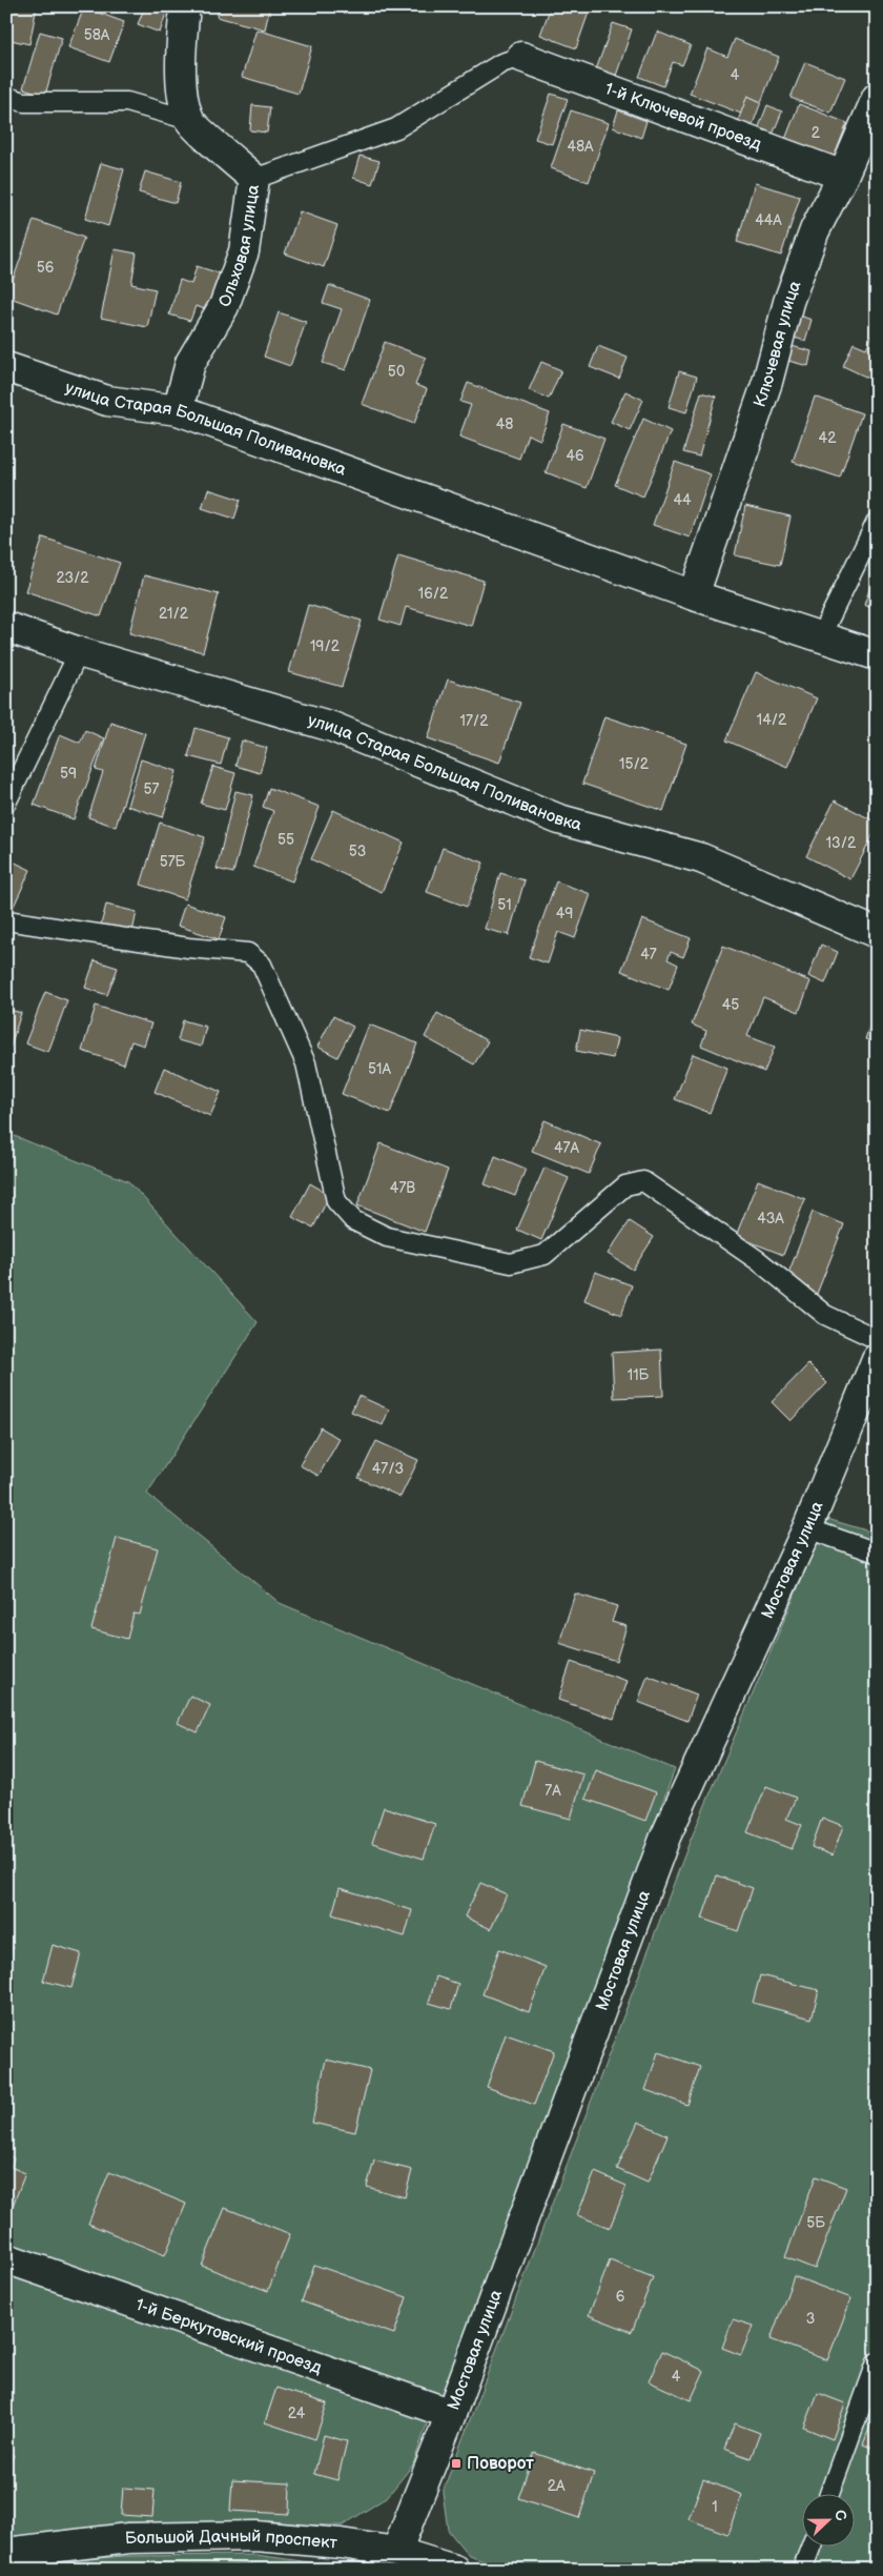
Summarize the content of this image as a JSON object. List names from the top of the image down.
{
  "streets": {
    "street": [
      "1-й Ключевой проезд",
      "Ольховая улица",
      "Ключевая улица",
      "улица Старая Большая Поливановка",
      "Мостовая улица",
      "1-й Беркутовский проезд",
      "Большой Дачный проспект"
    ]
  },
  "crossings": [
    ["1-й Ключевой проезд", "Ключевая улица"],
    ["Ольховая улица", "улица Старая Большая Поливановка"],
    ["Ключевая улица", "улица Старая Большая Поливановка"],
    ["Мостовая улица", "1-й Беркутовский проезд"],
    ["Мостовая улица", "Большой Дачный проспект"]
  ],
  "places": {
    "transit": ["Поворот"]
  },
  "house_numbers": [
    "58А",
    "4",
    "2",
    "48А",
    "44А",
    "56",
    "50",
    "48",
    "42",
    "46",
    "44",
    "23/2",
    "16/2",
    "21/2",
    "19/2",
    "14/2",
    "17/2",
    "15/2",
    "59",
    "57",
    "55",
    "13/2",
    "53",
    "57Б",
    "51",
    "49",
    "47",
    "45",
    "51А",
    "47А",
    "47В",
    "43А",
    "11Б",
    "47/3",
    "7А",
    "5Б",
    "6",
    "3",
    "4",
    "24",
    "2А",
    "1"
  ],
  "north": "right"
}
